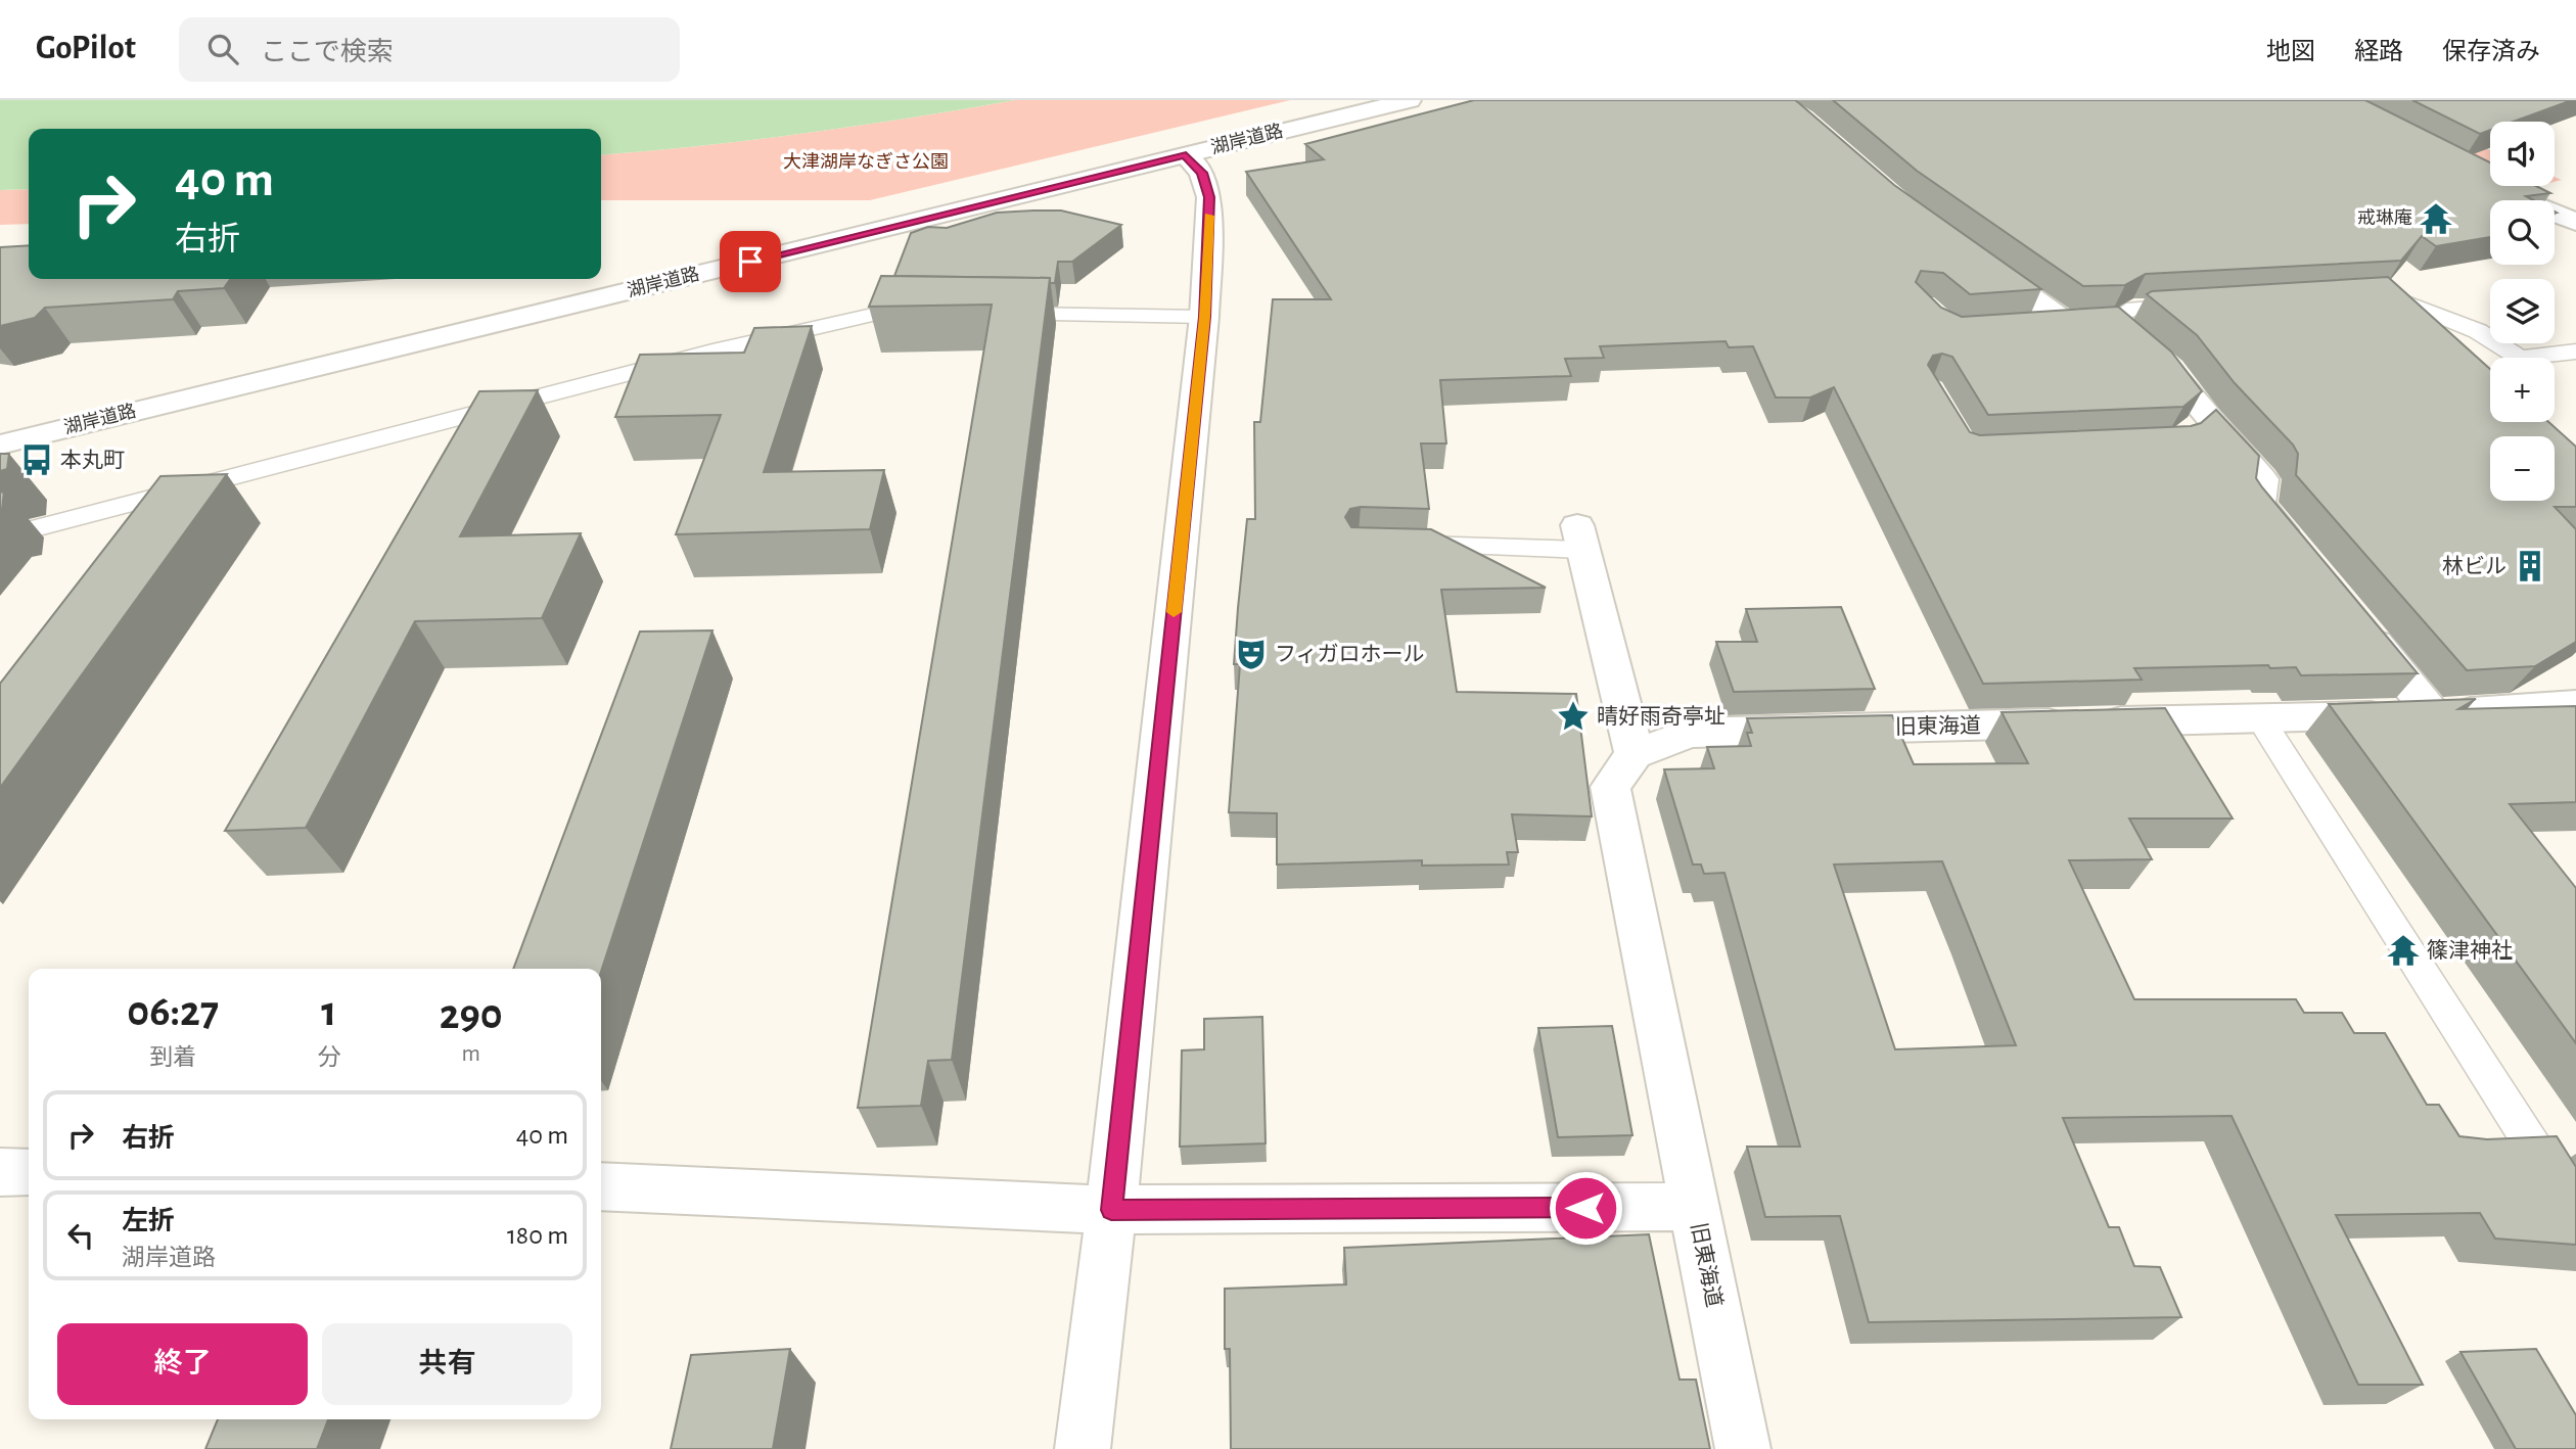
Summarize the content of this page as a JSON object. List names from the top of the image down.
{
  "streets": {
    "street": ["湖岸道路", "旧東海道"]
  },
  "parks": ["大津湖岸なぎさ公園"],
  "places": {
    "temple": ["戒琳庵", "篠津神社"],
    "bus stop": ["本丸町"],
    "building": ["林ビル"],
    "theatre": ["フィガロホール"],
    "place": ["晴好雨奇亭址"]
  },
  "page": {
    "header": "GoPilot",
    "search": "ここで検索",
    "nav": ["地図", "経路", "保存済み"],
    "map_buttons": ["+", "−"],
    "turn": ["40 m", "右折"],
    "eta": [
      "06:27",
      "到着",
      "1",
      "分",
      "290",
      "m"
    ],
    "list": [
      {
        "name": "右折",
        "value": "40 m"
      },
      {
        "name": "左折",
        "note": "湖岸道路",
        "value": "180 m"
      }
    ],
    "buttons": ["終了", "共有"]
  }
}
